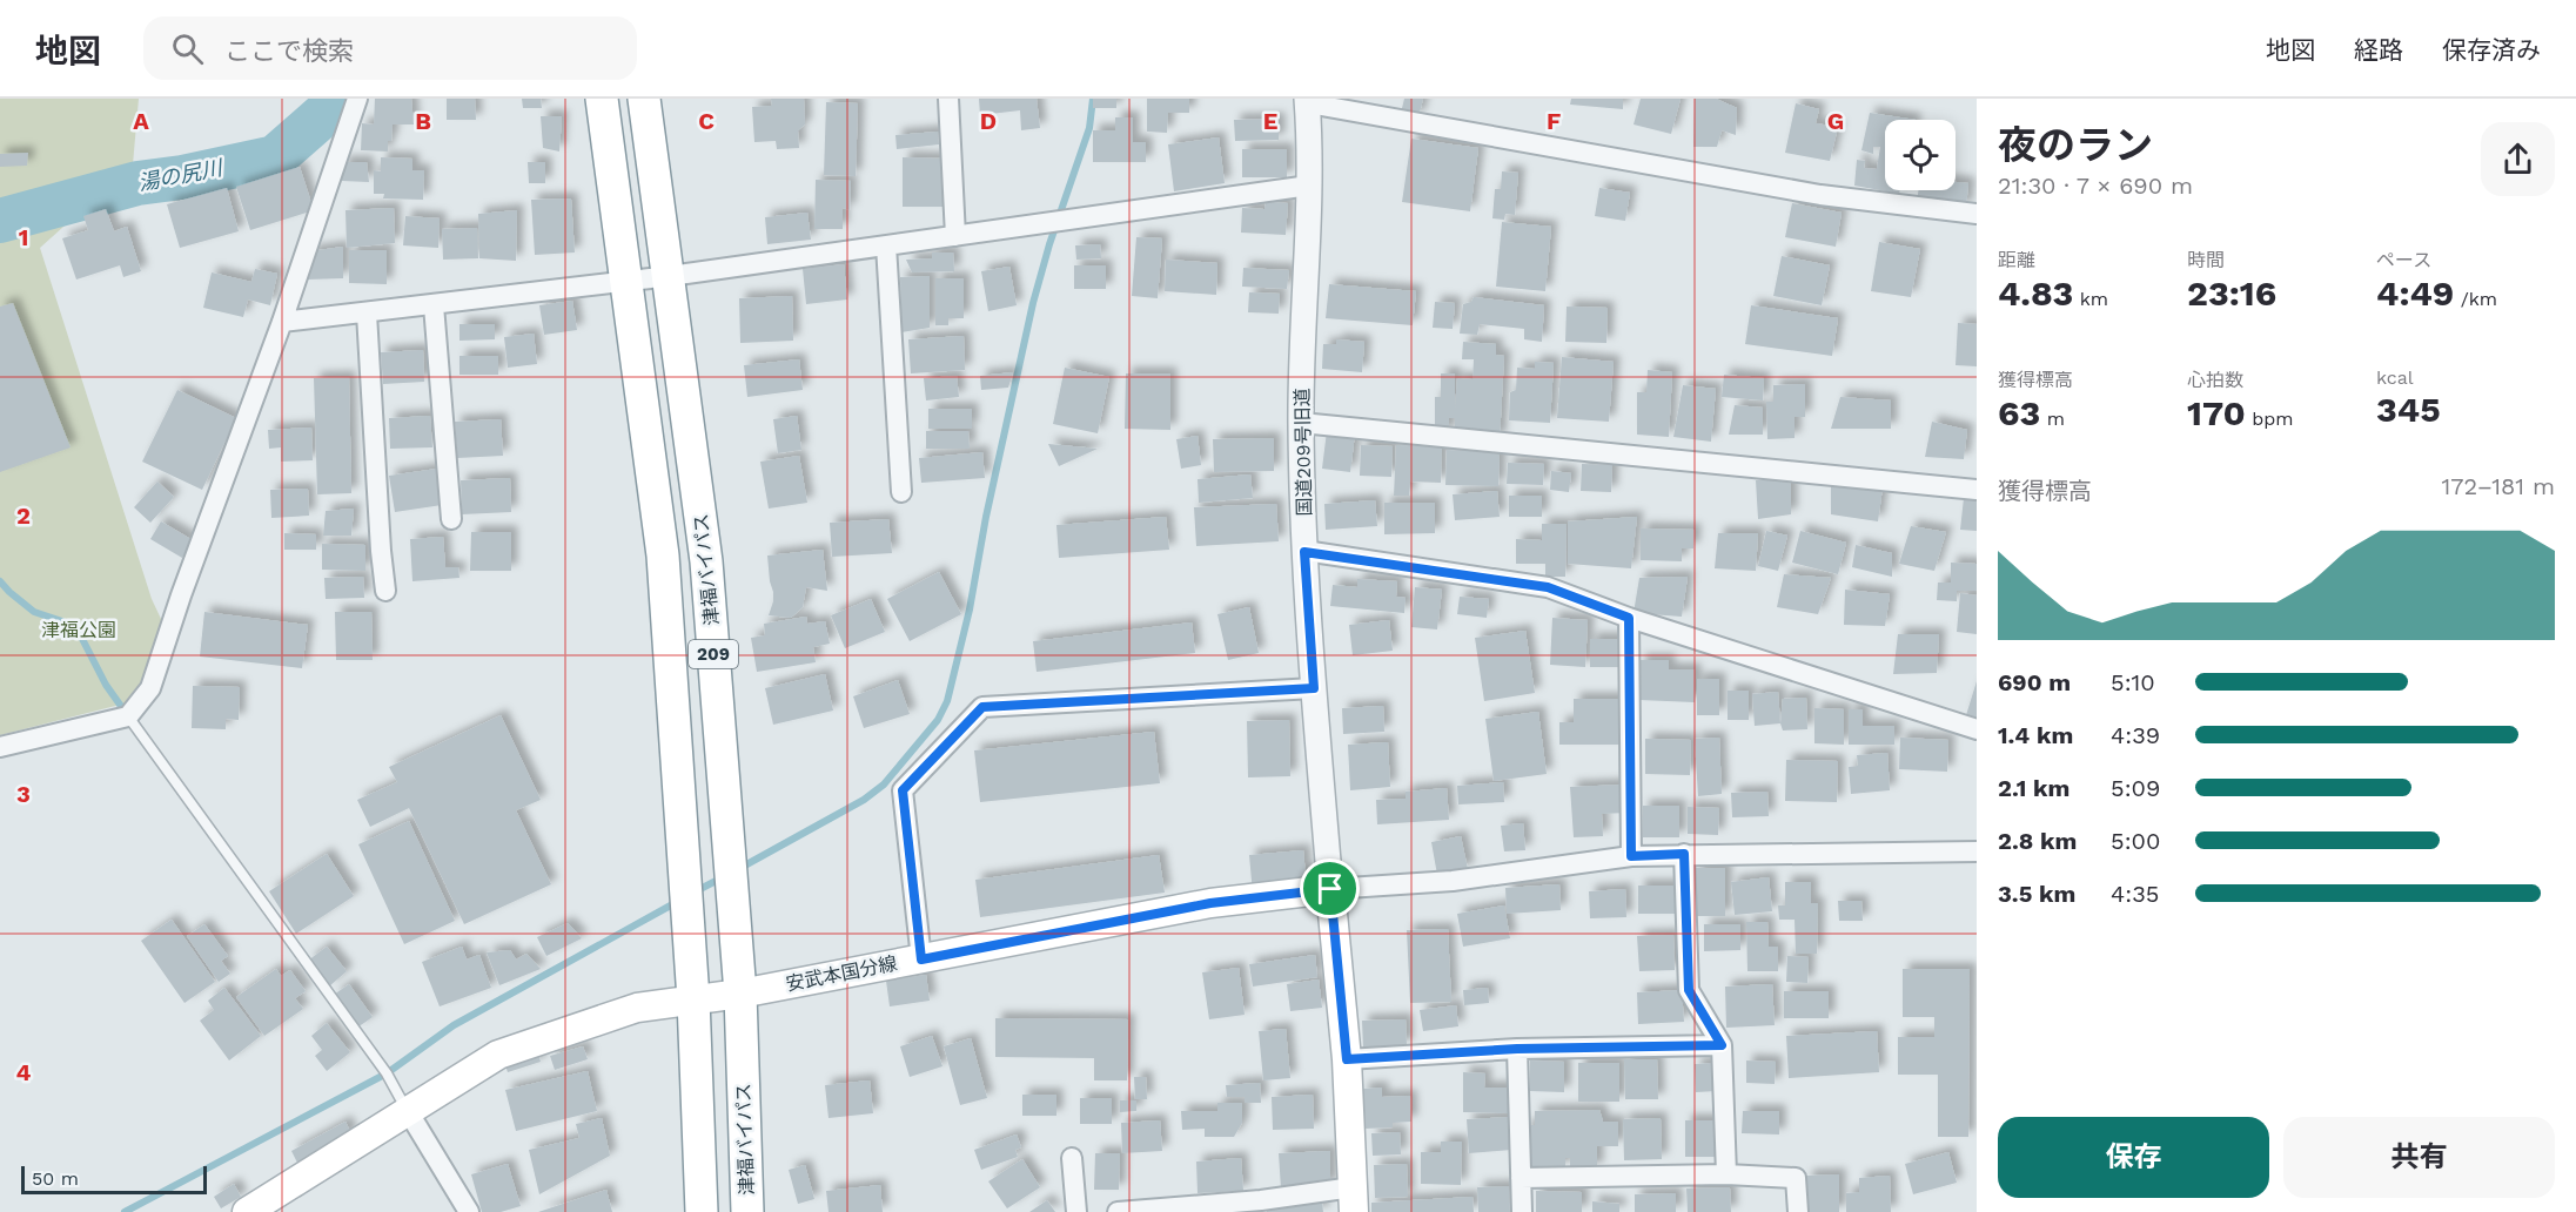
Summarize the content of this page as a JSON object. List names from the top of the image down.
{
  "streets": {
    "highway": ["津福バイパス", "209"],
    "main road": ["安武本国分線"],
    "street": ["国道209号旧道"]
  },
  "crossings": [
    ["国道209号旧道", "安武本国分線"],
    ["津福バイパス", "安武本国分線"],
    ["209", "安武本国分線"]
  ],
  "water": ["湯の尻川"],
  "parks": ["津福公園"],
  "scale_bar": "50 m",
  "page": {
    "header": "地図",
    "search": "ここで検索",
    "nav": ["地図", "経路", "保存済み"],
    "heading": ["夜のラン", "21:30 · 7 × 690 m"],
    "stats": [
      ["距離", "4.83 km"],
      ["時間", "23:16"],
      ["ペース", "4:49 /km"],
      ["獲得標高", "63 m"],
      ["心拍数", "170 bpm"],
      ["kcal", "345"]
    ],
    "chart": ["獲得標高", "172–181 m"],
    "list": [
      {
        "name": "690 m",
        "note": "5:10"
      },
      {
        "name": "1.4 km",
        "note": "4:39"
      },
      {
        "name": "2.1 km",
        "note": "5:09"
      },
      {
        "name": "2.8 km",
        "note": "5:00"
      },
      {
        "name": "3.5 km",
        "note": "4:35"
      }
    ],
    "buttons": ["保存", "共有"],
    "scale": "50 m"
  },
  "grid": {
    "columns": [
      "A",
      "B",
      "C",
      "D",
      "E",
      "F",
      "G"
    ],
    "rows": [
      "1",
      "2",
      "3",
      "4"
    ]
  }
}
